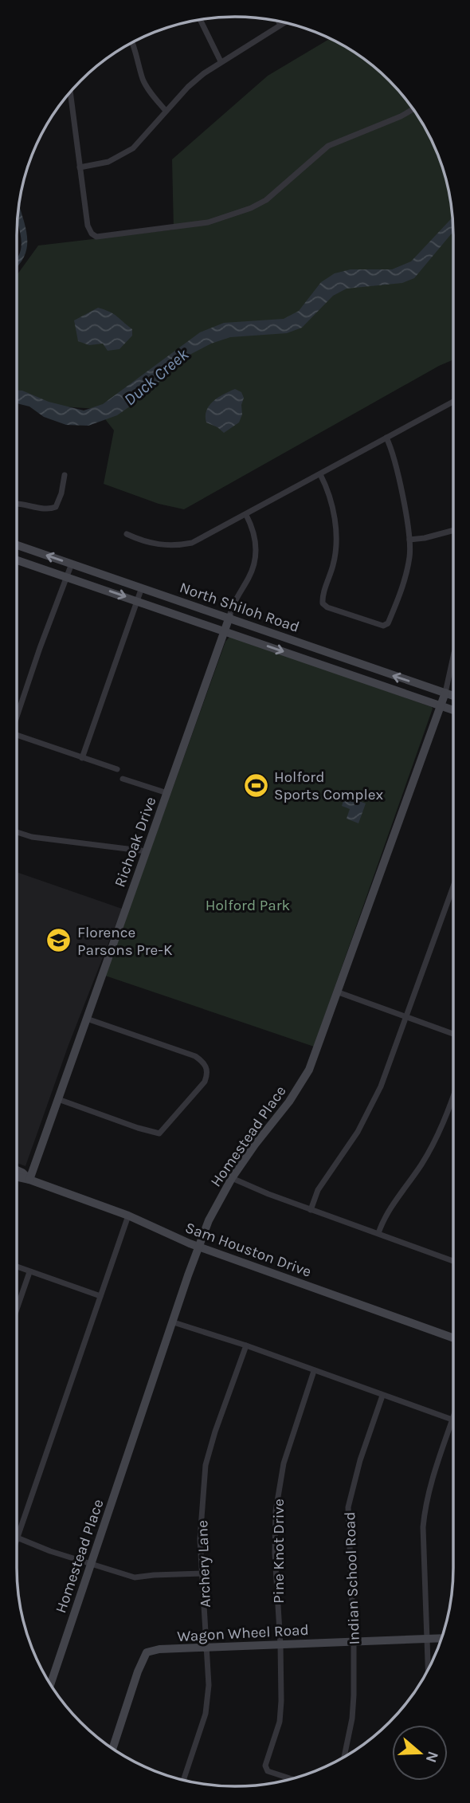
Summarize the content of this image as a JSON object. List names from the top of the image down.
{
  "streets": {
    "street": [
      "North Shiloh Road",
      "Richoak Drive",
      "Homestead Place",
      "Sam Houston Drive",
      "Pine Knot Drive",
      "Archery Lane",
      "Indian School Road",
      "Wagon Wheel Road"
    ]
  },
  "crossings": [
    ["North Shiloh Road", "Richoak Drive"],
    ["North Shiloh Road", "Homestead Place"],
    ["Richoak Drive", "Sam Houston Drive"],
    ["Homestead Place", "Sam Houston Drive"],
    ["Pine Knot Drive", "Wagon Wheel Road"],
    ["Archery Lane", "Wagon Wheel Road"],
    ["Indian School Road", "Wagon Wheel Road"]
  ],
  "water": ["Duck Creek"],
  "parks": ["Holford Park"],
  "places": {
    "sports": ["Holford Sports Complex"],
    "school or university": ["Florence Parsons Pre-K"]
  },
  "north": "right"
}
